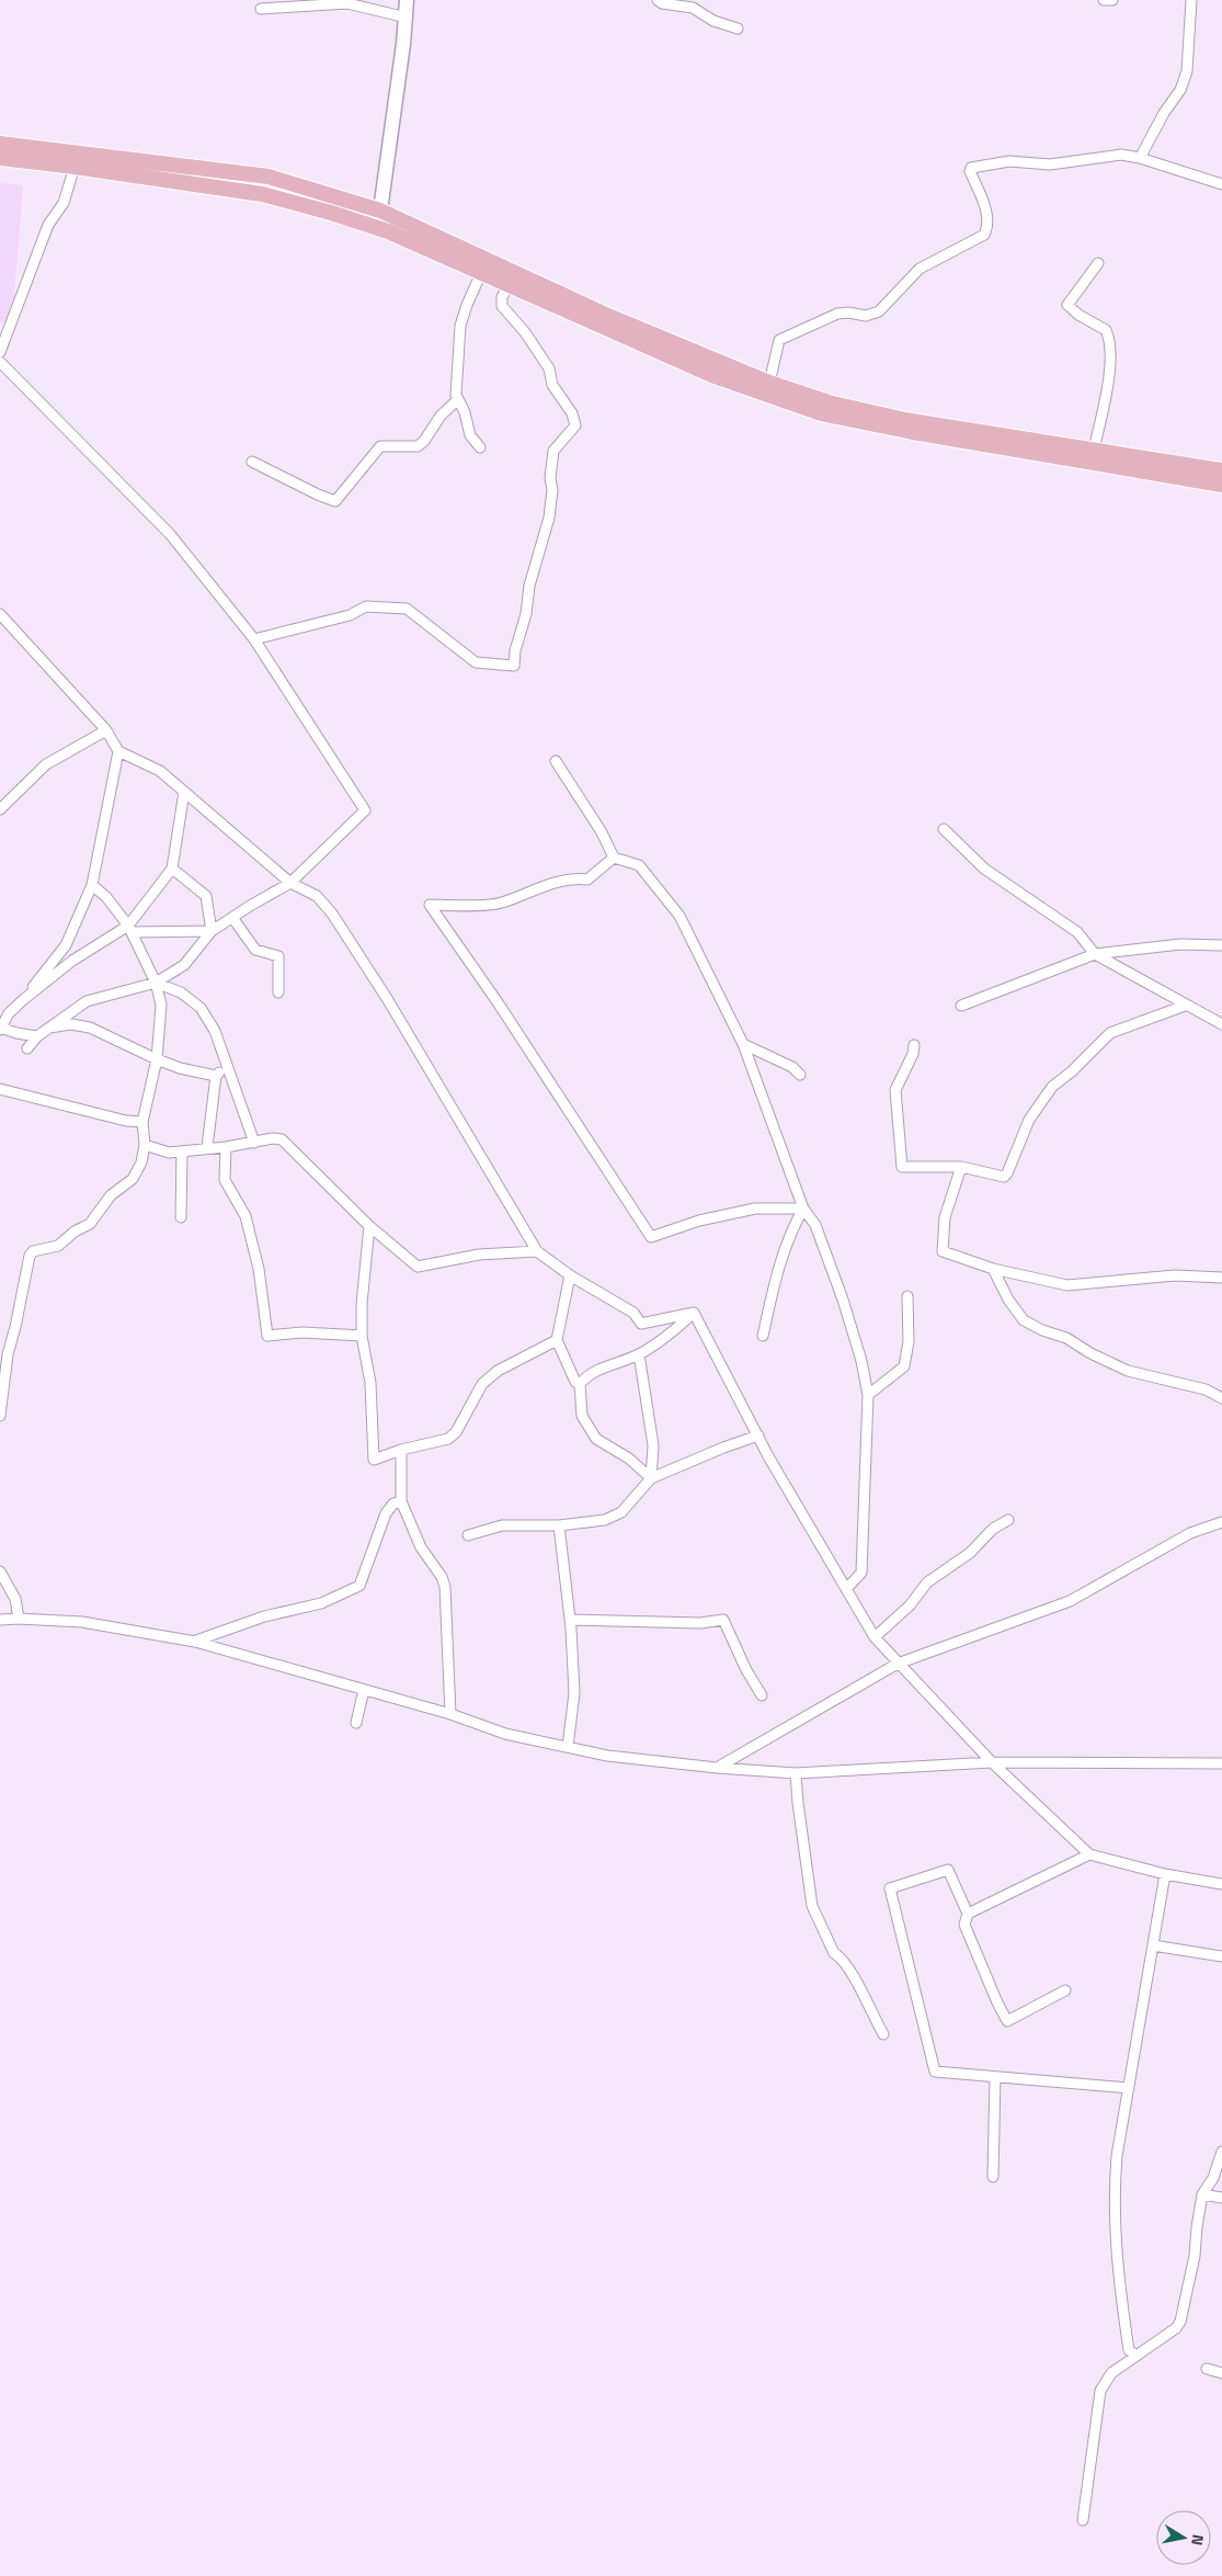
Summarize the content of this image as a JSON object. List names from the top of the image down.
{
  "north": "right"
}
